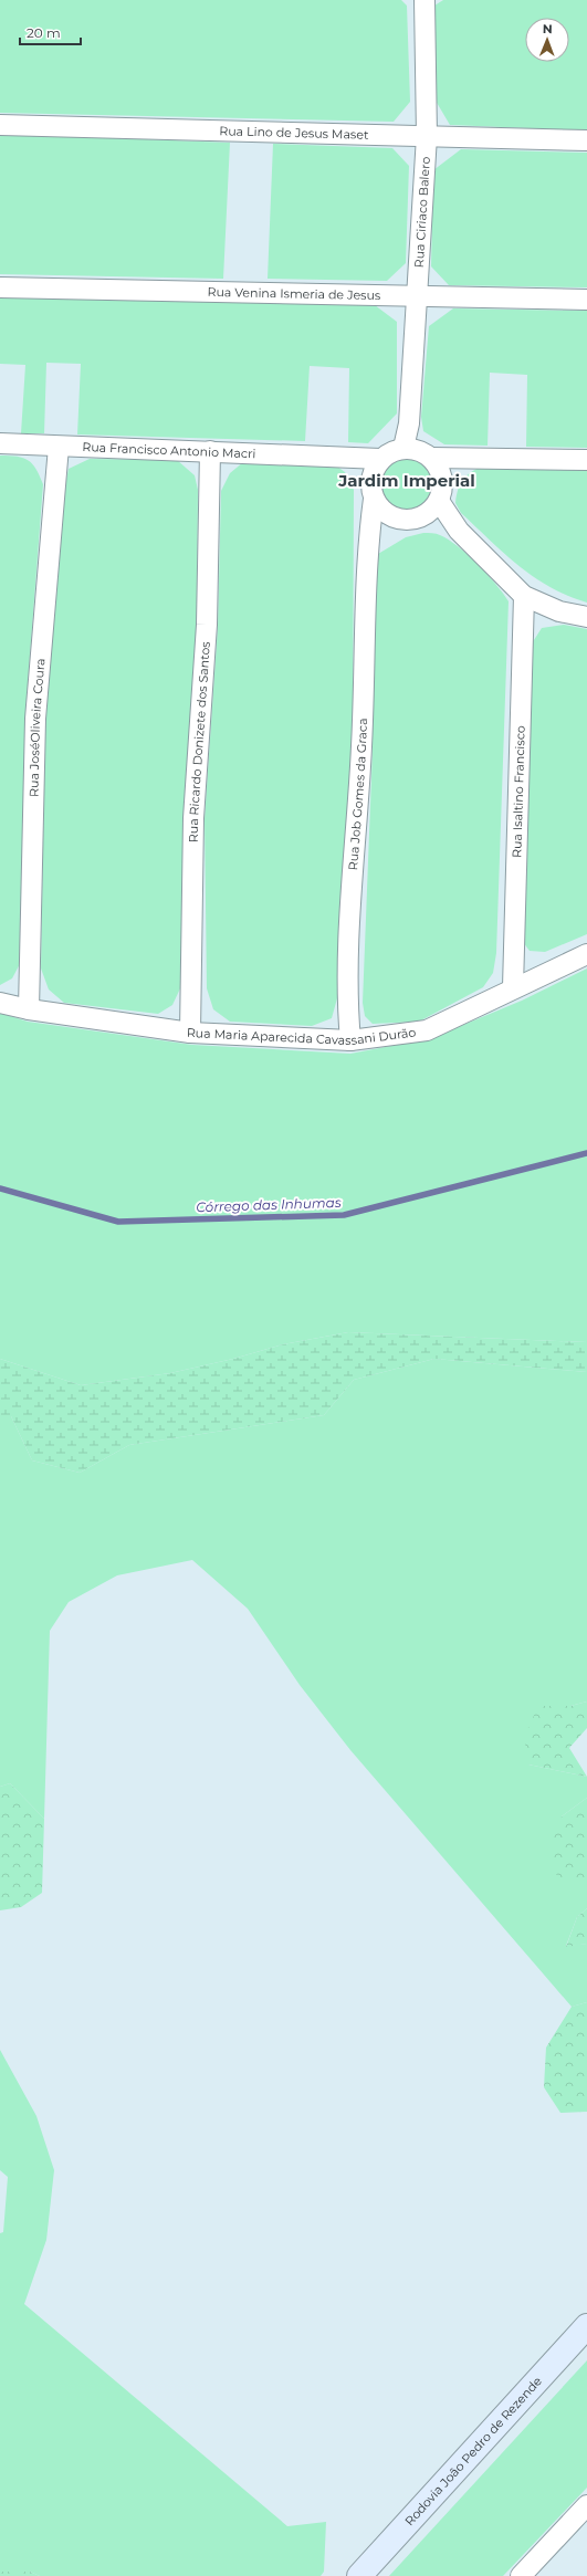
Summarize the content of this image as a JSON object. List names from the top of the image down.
{
  "streets": {
    "main road": ["Rodovia João Pedro de Rezende"],
    "street": [
      "Rua Lino de Jesus Maset",
      "Rua Ciriaco Balero",
      "Rua Venina Ismeria de Jesus",
      "Rua Francisco Antonio Macri",
      "Rua JoséOliveira Coura",
      "Rua Ricardo Donizete dos Santos",
      "Rua Isaltino Francisco",
      "Rua Job Gomes da Graca",
      "Rua Maria Aparecida Cavassani Durão"
    ]
  },
  "crossings": [
    ["Rua Lino de Jesus Maset", "Rua Ciriaco Balero"],
    ["Rua Ciriaco Balero", "Rua Venina Ismeria de Jesus"],
    ["Rua Ciriaco Balero", "Rua Francisco Antonio Macri"],
    ["Rua Ciriaco Balero", "Rua Job Gomes da Graca"],
    ["Rua Francisco Antonio Macri", "Rua JoséOliveira Coura"],
    ["Rua Francisco Antonio Macri", "Rua Ricardo Donizete dos Santos"],
    ["Rua Francisco Antonio Macri", "Rua Job Gomes da Graca"],
    ["Rua JoséOliveira Coura", "Rua Maria Aparecida Cavassani Durão"],
    ["Rua Ricardo Donizete dos Santos", "Rua Maria Aparecida Cavassani Durão"],
    ["Rua Isaltino Francisco", "Rua Maria Aparecida Cavassani Durão"],
    ["Rua Job Gomes da Graca", "Rua Maria Aparecida Cavassani Durão"]
  ],
  "districts": ["Jardim Imperial"],
  "water": ["Córrego das Inhumas"],
  "scale_bar": "20 m",
  "north": "top"
}
